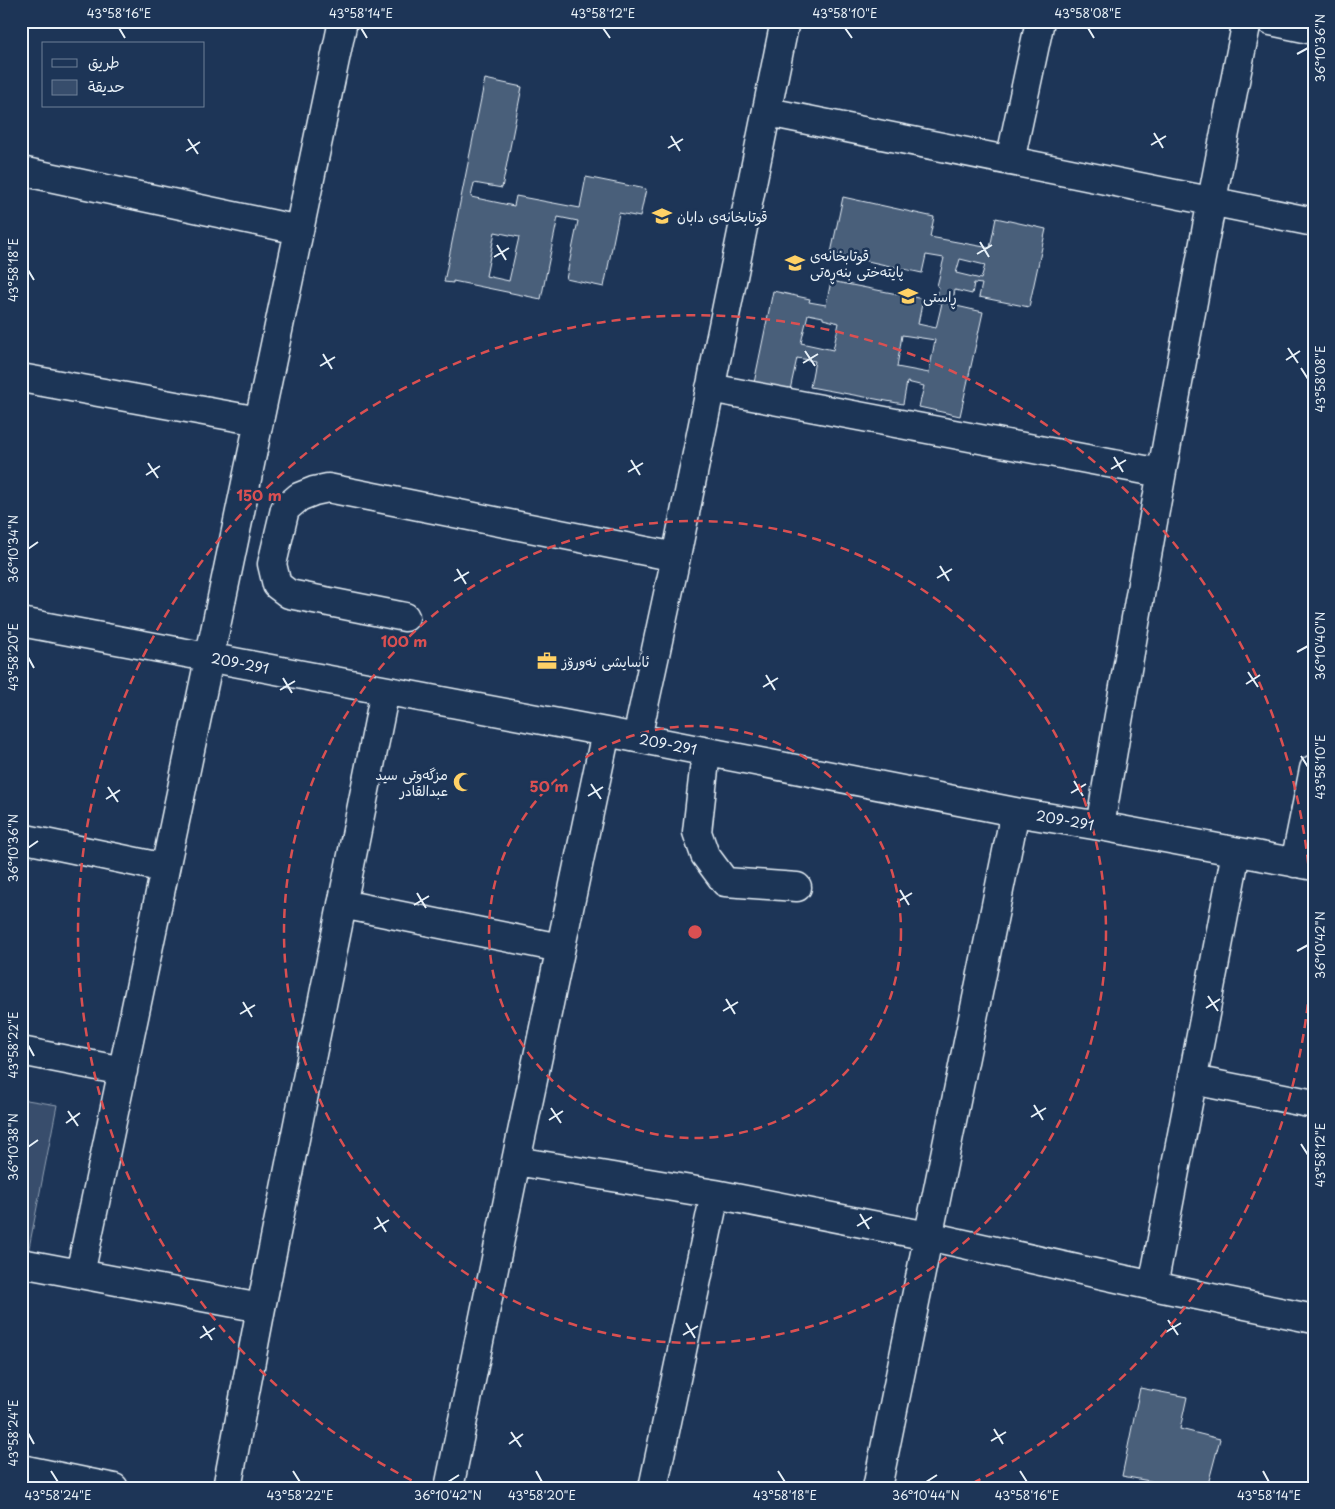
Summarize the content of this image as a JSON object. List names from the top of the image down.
{
  "streets": {
    "street": ["209-291"]
  },
  "places": {
    "school or university": ["قوتابخانەی دابان", "قوتابخانەی پایتەختی بنەڕەتی", "ڕاستی"],
    "office": ["ئاسایشی نەورۆز"],
    "mosque": ["مزگەوتی سید عبدالقادر"]
  },
  "legend": ["طريق", "حديقة"],
  "coordinates": [
    "43°58'16\"E",
    "43°58'14\"E",
    "43°58'12\"E",
    "43°58'10\"E",
    "43°58'08\"E",
    "36°10'36\"N",
    "43°58'18\"E",
    "36°10'34\"N",
    "36°10'40\"N",
    "43°58'20\"E",
    "36°10'42\"N",
    "43°58'22\"E",
    "36°10'38\"N",
    "43°58'24\"E",
    "36°10'44\"N"
  ],
  "rings": ["150 m", "100 m", "50 m"]
}
